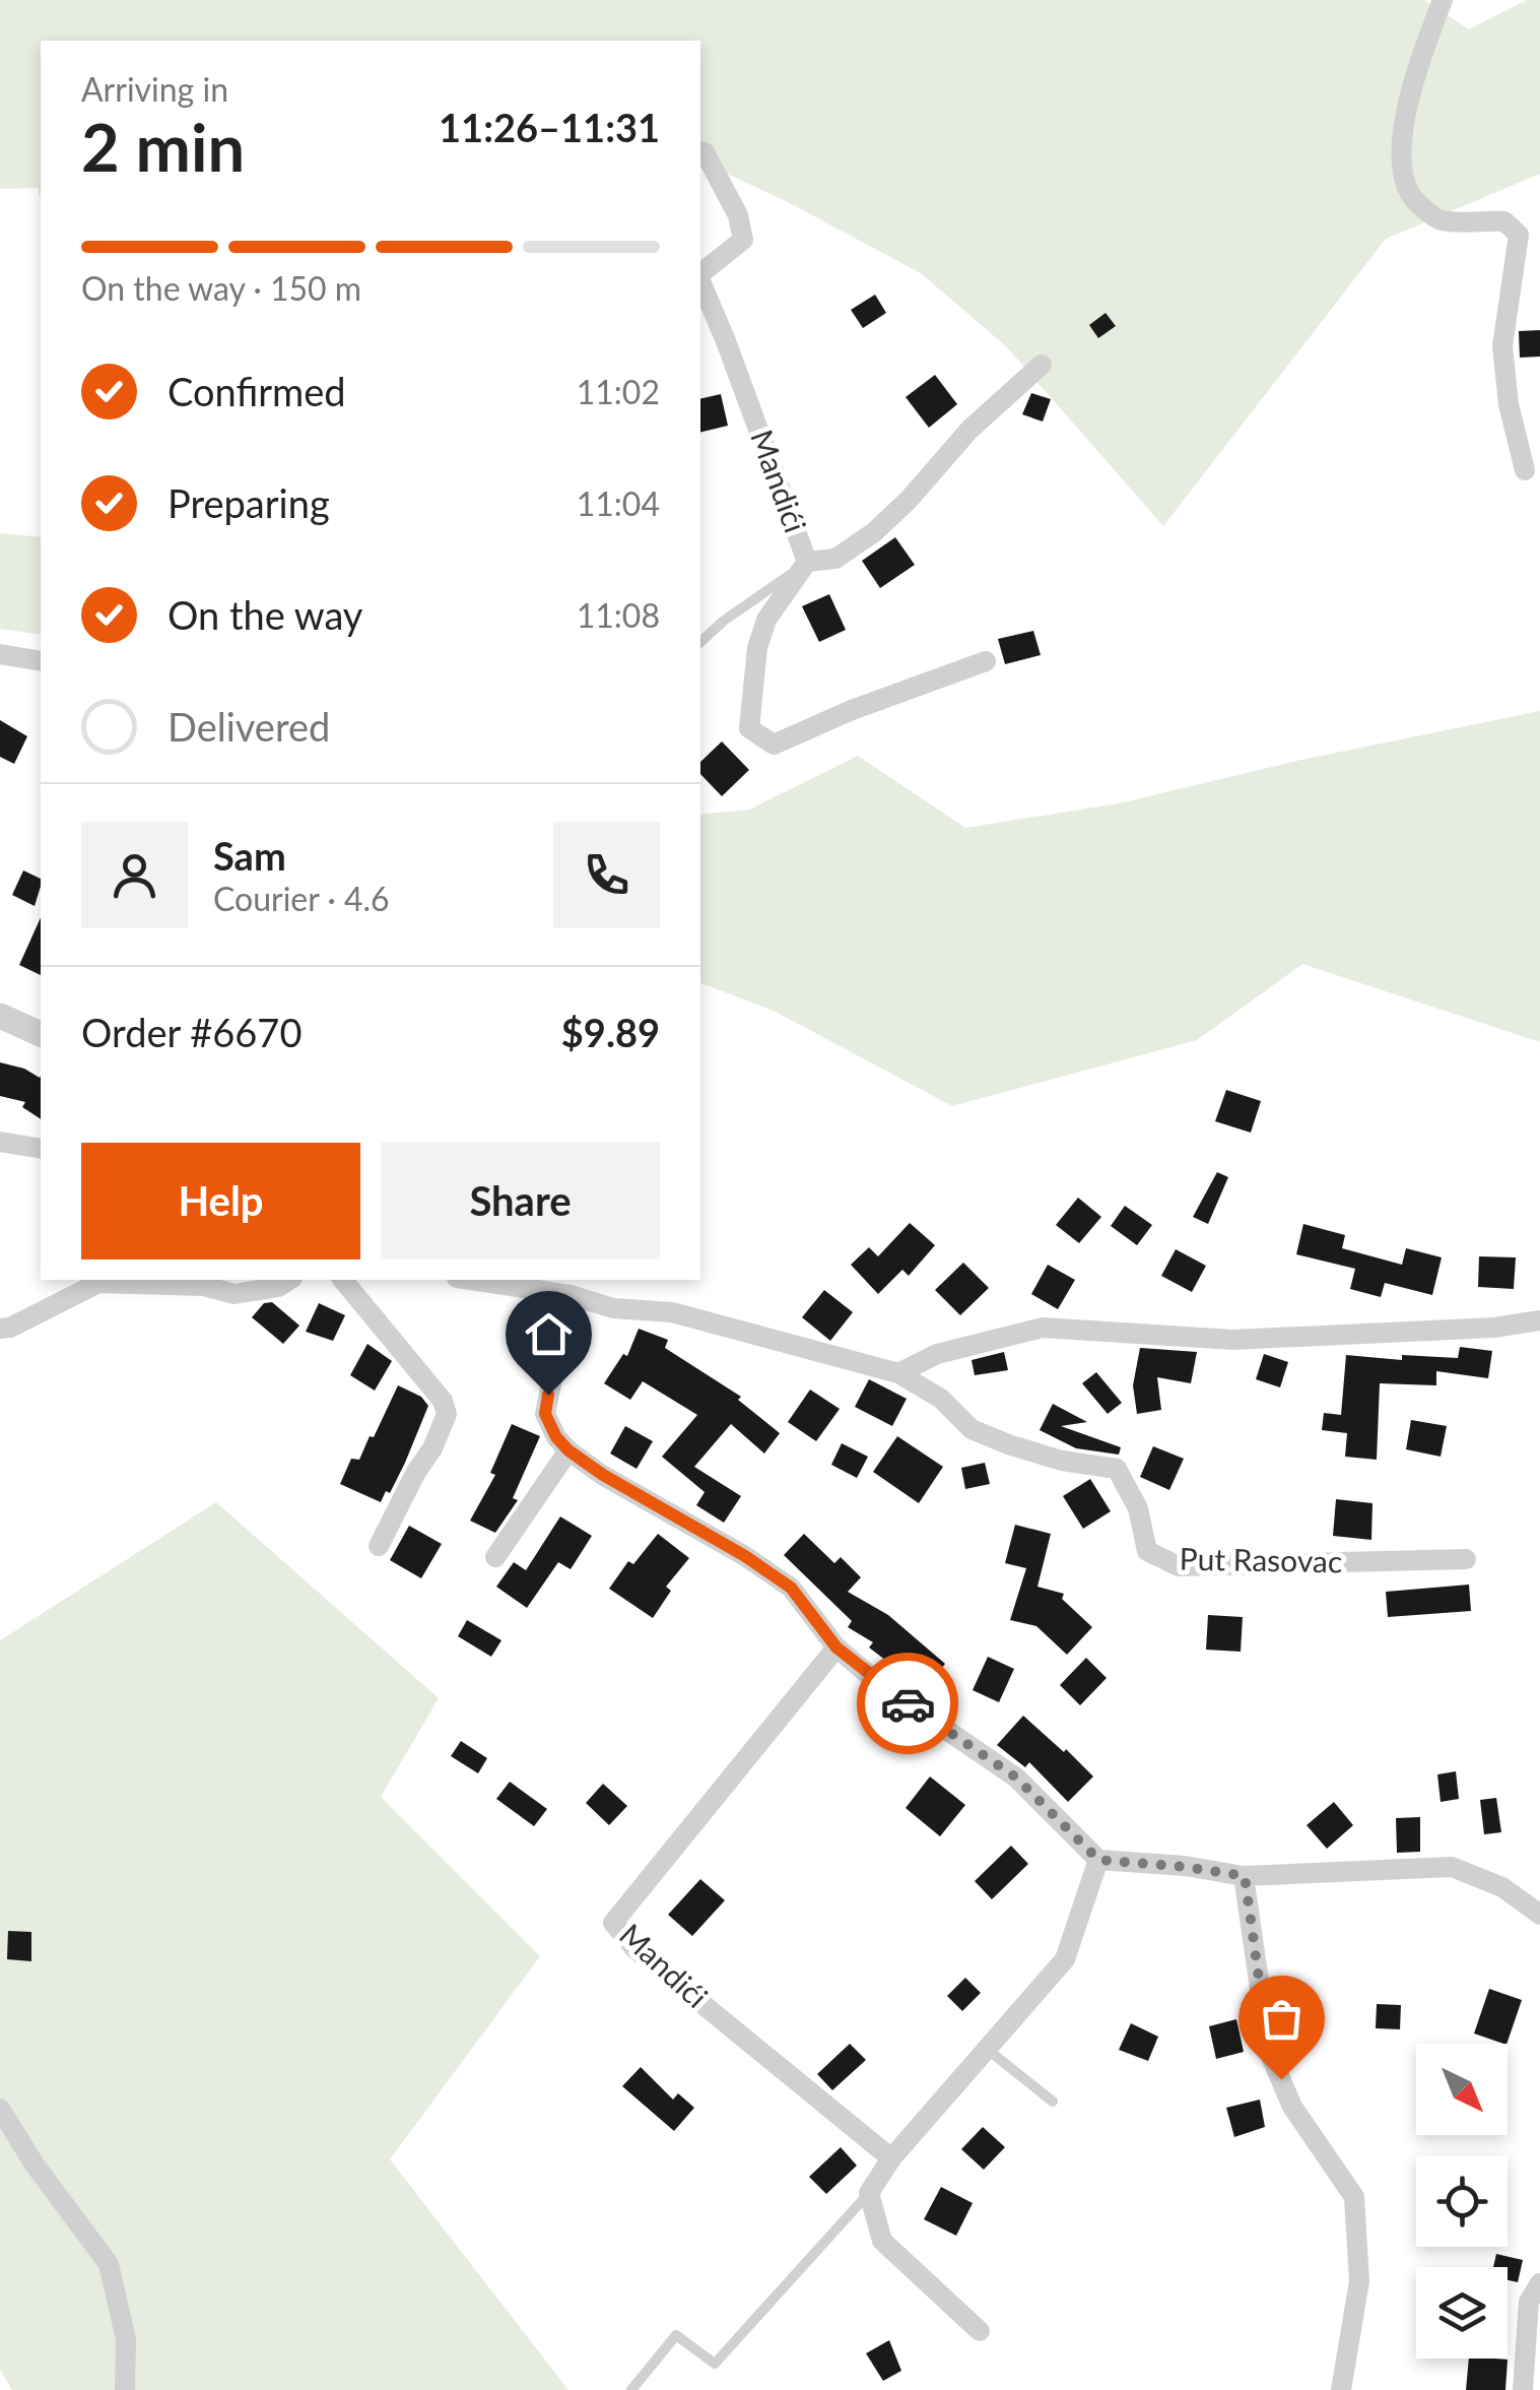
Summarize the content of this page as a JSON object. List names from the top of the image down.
{
  "streets": {
    "street": ["Mandići", "Put Rasovac"]
  },
  "north": "bottom right",
  "page": {
    "heading": ["2 min", "Arriving in", "11:26–11:31"],
    "panel": [
      "Sam",
      "Courier · 4.6",
      "Order #6670",
      "$9.89"
    ],
    "bar": "On the way · 150 m",
    "list": [
      ["Confirmed", "11:02"],
      ["Preparing", "11:04"],
      ["On the way", "11:08"],
      "Delivered"
    ],
    "buttons": ["Help", "Share"]
  }
}
